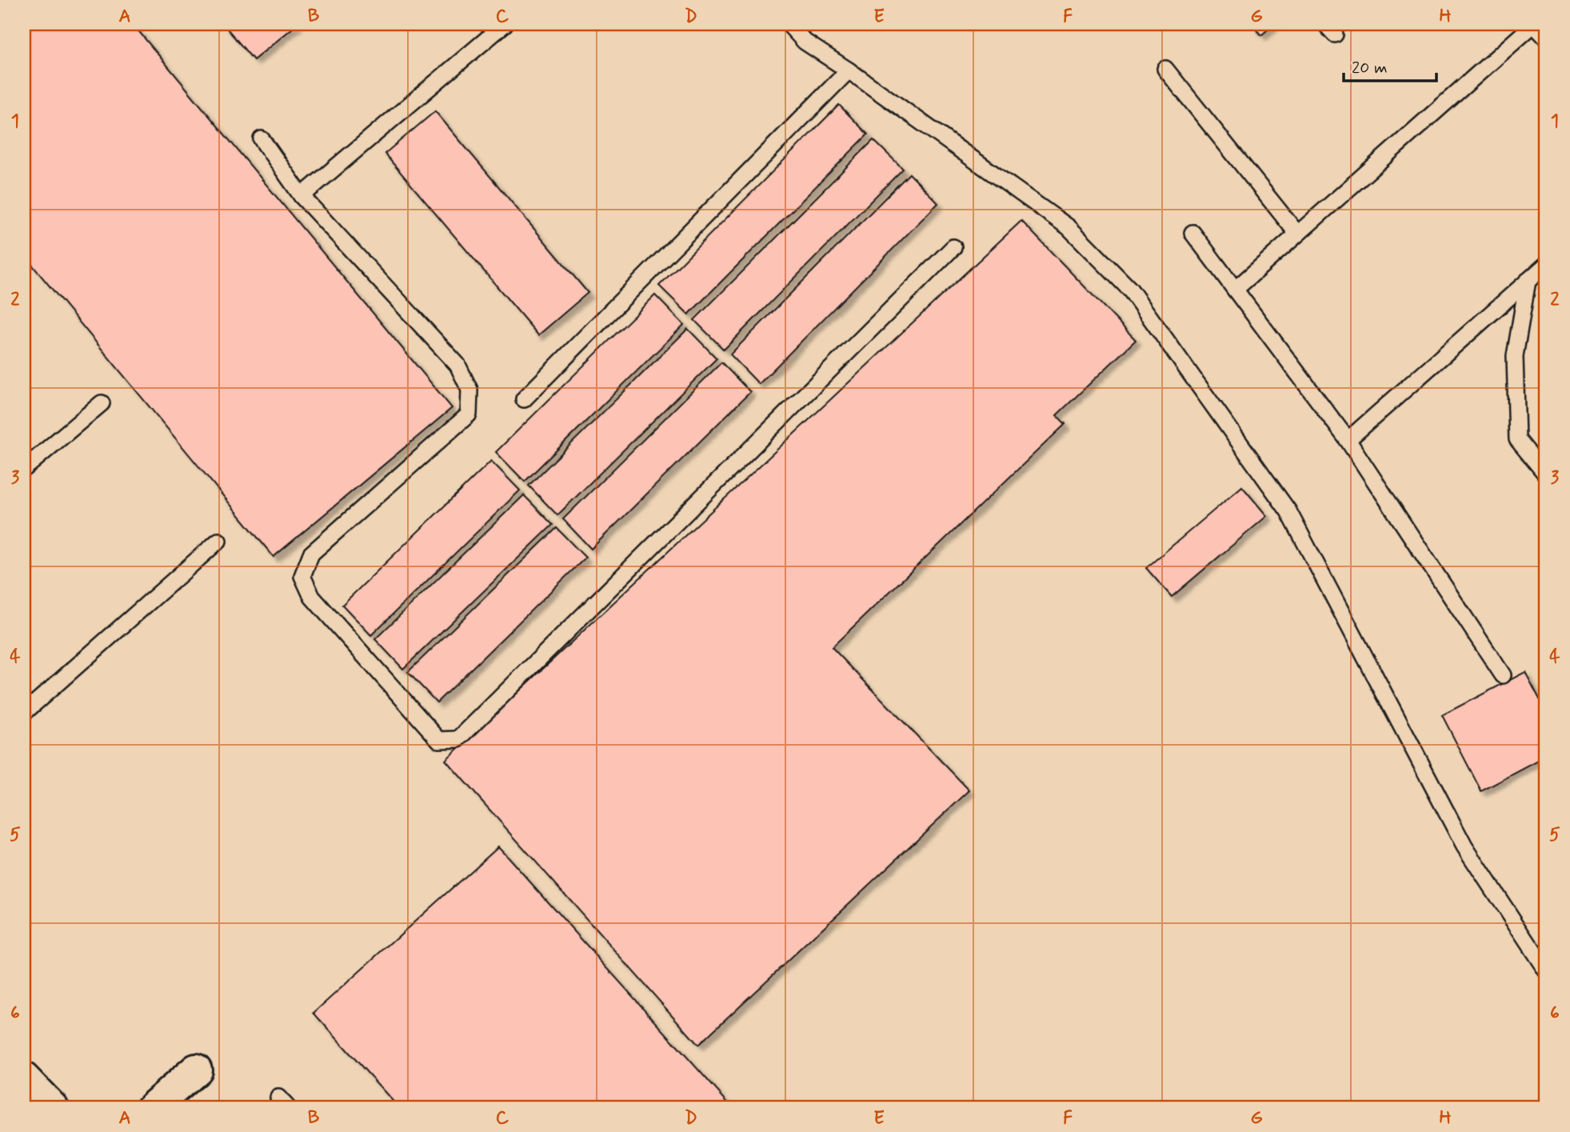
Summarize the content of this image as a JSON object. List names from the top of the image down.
{
  "scale_bar": "20 m",
  "grid": {
    "columns": [
      "A",
      "B",
      "C",
      "D",
      "E",
      "F",
      "G",
      "H"
    ],
    "rows": [
      "1",
      "2",
      "3",
      "4",
      "5",
      "6"
    ]
  }
}
